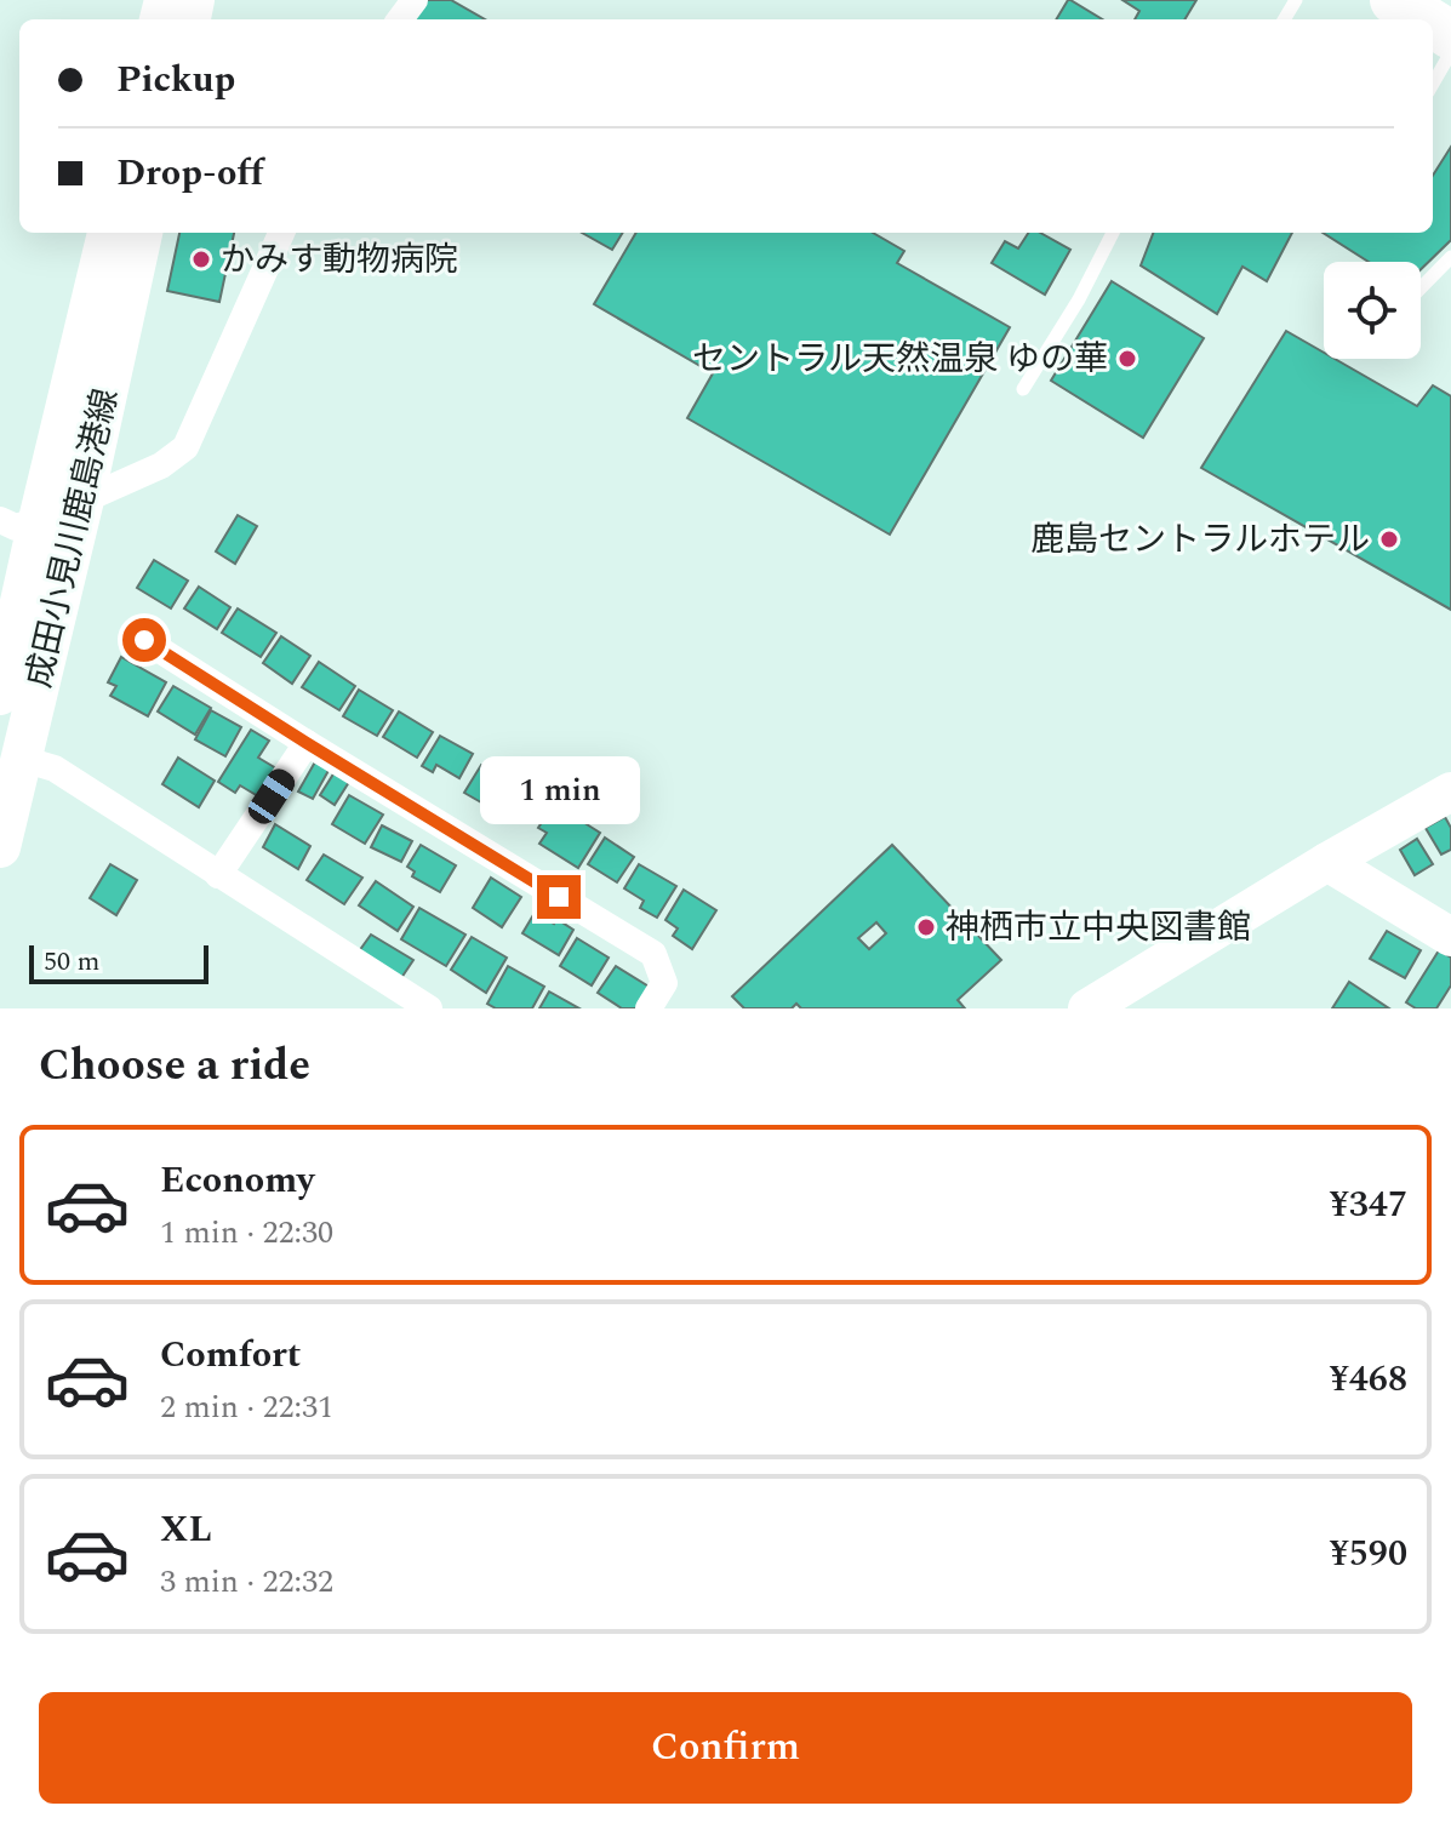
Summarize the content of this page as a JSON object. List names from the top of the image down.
{
  "streets": {
    "main road": ["成田小見川鹿島港線"]
  },
  "places": [
    "かみす動物病院",
    "セントラル天然温泉 ゆの華",
    "鹿島セントラルホテル",
    "神栖市立中央図書館"
  ],
  "scale_bar": "50 m",
  "page": {
    "banner": ["Pickup", "Drop-off"],
    "bubble": "1 min",
    "scale": "50 m",
    "heading": "Choose a ride",
    "list": [
      {
        "name": "Economy",
        "note": "1 min · 22:30",
        "value": "¥347"
      },
      {
        "name": "Comfort",
        "note": "2 min · 22:31",
        "value": "¥468"
      },
      {
        "name": "XL",
        "note": "3 min · 22:32",
        "value": "¥590"
      }
    ],
    "buttons": "Confirm"
  }
}
